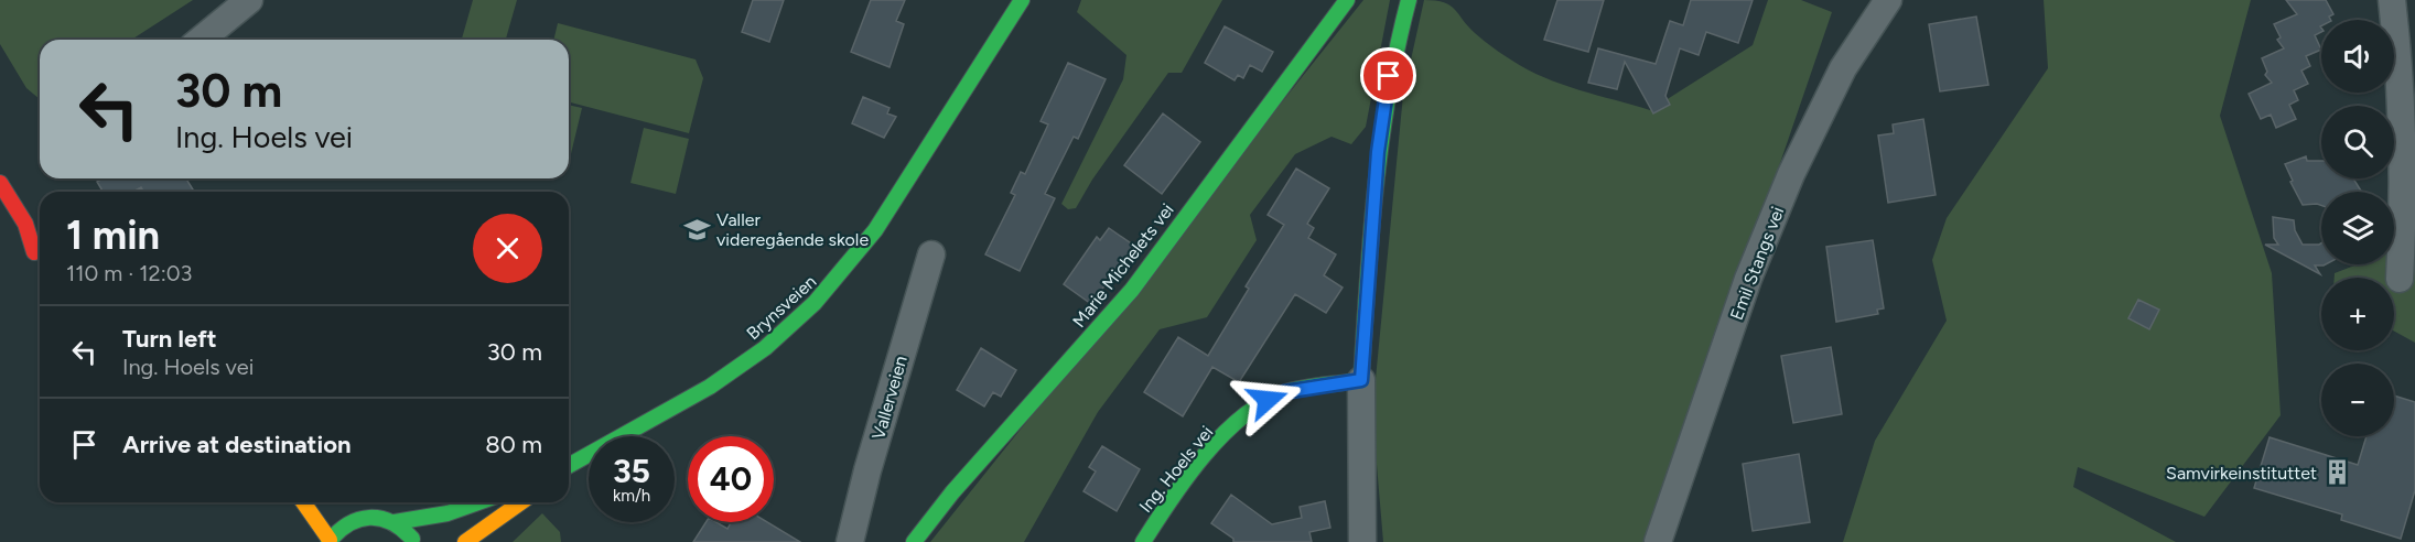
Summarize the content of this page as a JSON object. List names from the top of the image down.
{
  "streets": {
    "street": [
      "Emil Stangs vei",
      "Marie Michelets vei",
      "Brynsveien",
      "Vallerveien",
      "Ing. Hoels vei"
    ]
  },
  "places": {
    "school or university": ["Valler videregående skole"],
    "building": ["Samvirkeinstituttet"]
  },
  "page": {
    "map_buttons": ["+", "−"],
    "turn": ["30 m", "Ing. Hoels vei"],
    "heading": ["1 min", "110 m · 12:03"],
    "list": [
      {
        "name": "Turn left",
        "note": "Ing. Hoels vei",
        "value": "30 m"
      },
      {
        "name": "Arrive at destination",
        "value": "80 m"
      }
    ],
    "speed": "35 km/h",
    "limit": "40"
  }
}
